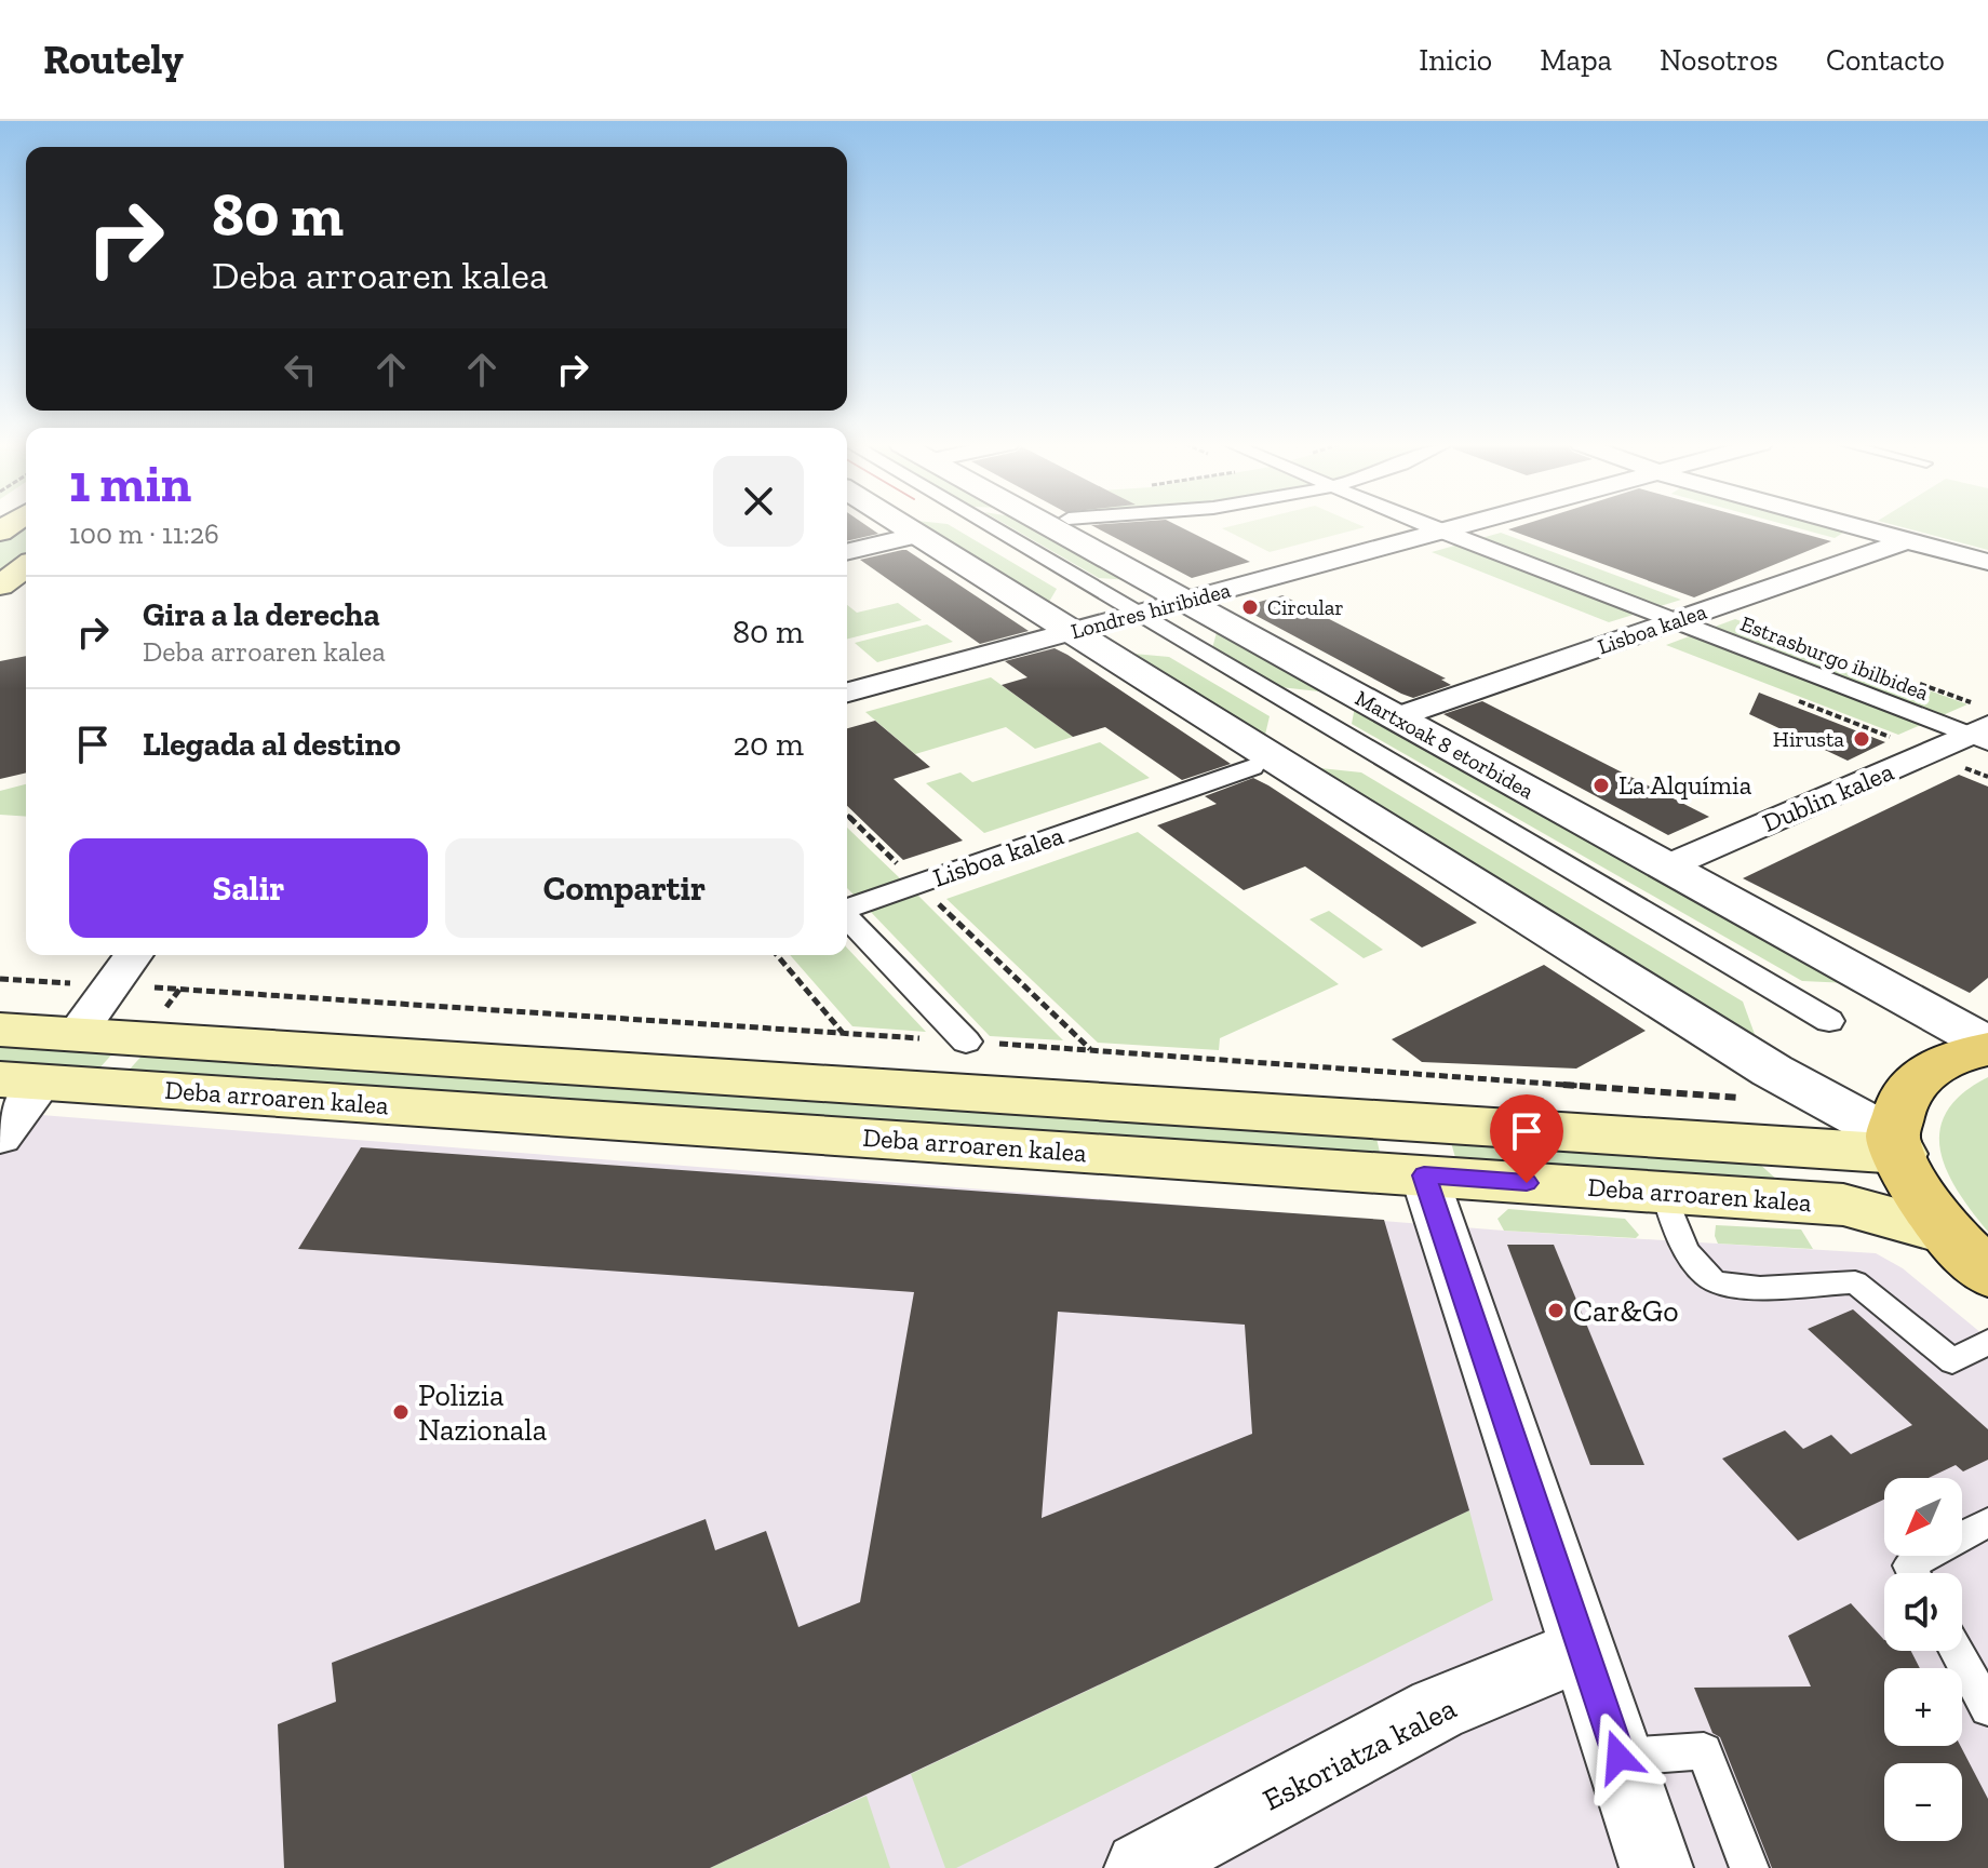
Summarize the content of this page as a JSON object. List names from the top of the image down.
{
  "streets": {
    "main road": ["Deba arroaren kalea"],
    "street": [
      "Londres hiribidea",
      "Lisboa kalea",
      "Estrasburgo ibilbidea",
      "Martxoak 8 etorbidea",
      "Dublin kalea",
      "Eskoriatza kalea"
    ]
  },
  "crossings": [
    ["Londres hiribidea", "Estrasburgo ibilbidea"],
    ["Londres hiribidea", "Martxoak 8 etorbidea"],
    ["Lisboa kalea", "Estrasburgo ibilbidea"],
    ["Lisboa kalea", "Martxoak 8 etorbidea"],
    ["Estrasburgo ibilbidea", "Dublin kalea"],
    ["Martxoak 8 etorbidea", "Dublin kalea"]
  ],
  "places": [
    "Circular",
    "Hirusta",
    "La Alquímia",
    "Car&Go",
    "Polizia Nazionala"
  ],
  "north": "bottom left",
  "page": {
    "header": "Routely",
    "nav": [
      "Inicio",
      "Mapa",
      "Nosotros",
      "Contacto"
    ],
    "turn": ["80 m", "Deba arroaren kalea"],
    "heading": ["1 min", "100 m · 11:26"],
    "list": [
      {
        "name": "Gira a la derecha",
        "note": "Deba arroaren kalea",
        "value": "80 m"
      },
      {
        "name": "Llegada al destino",
        "value": "20 m"
      }
    ],
    "buttons": ["Salir", "Compartir"],
    "map_buttons": ["+", "−"]
  }
}
